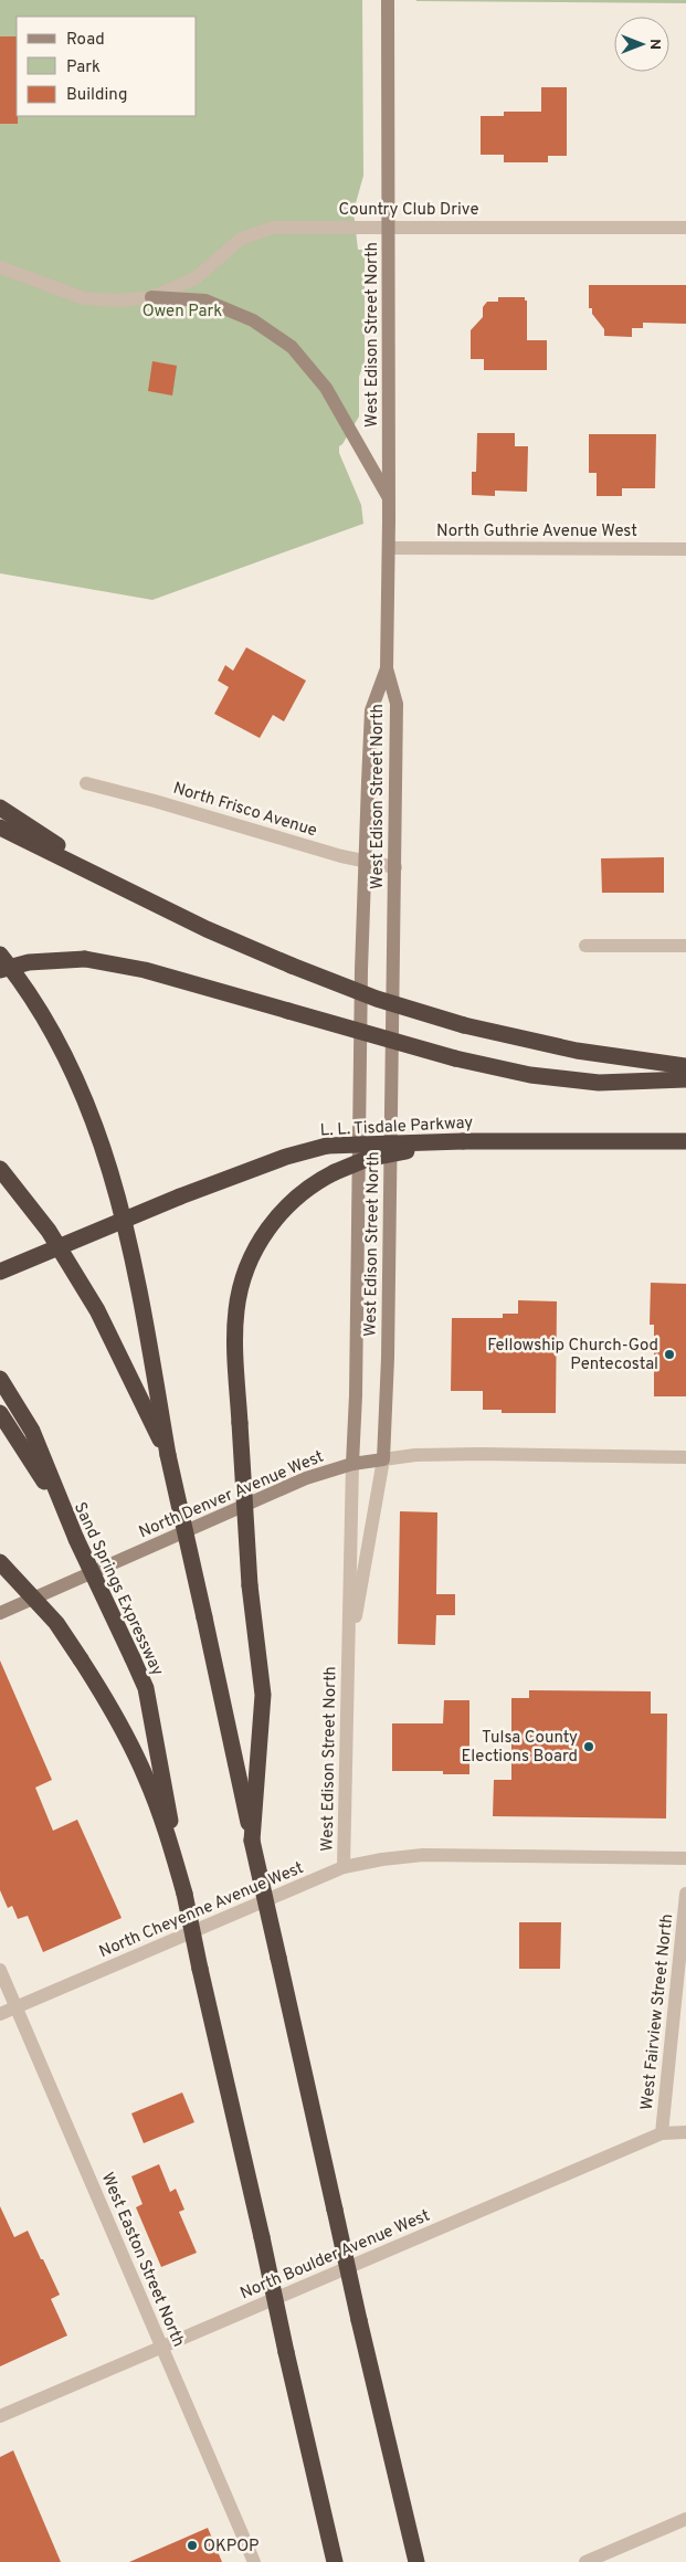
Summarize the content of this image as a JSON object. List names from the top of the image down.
{
  "streets": {
    "highway": ["L. L. Tisdale Parkway", "Sand Springs Expressway"],
    "main road": ["West Edison Street North", "North Denver Avenue West"],
    "street": [
      "Country Club Drive",
      "North Guthrie Avenue West",
      "North Frisco Avenue",
      "North Cheyenne Avenue West",
      "West Fairview Street North",
      "North Boulder Avenue West",
      "West Easton Street North"
    ]
  },
  "crossings": [
    ["Country Club Drive", "West Edison Street North"],
    ["West Edison Street North", "North Guthrie Avenue West"],
    ["West Edison Street North", "North Frisco Avenue"],
    ["West Edison Street North", "North Denver Avenue West"],
    ["West Edison Street North", "North Cheyenne Avenue West"],
    ["North Cheyenne Avenue West", "West Easton Street North"],
    ["West Fairview Street North", "North Boulder Avenue West"],
    ["North Boulder Avenue West", "West Easton Street North"]
  ],
  "parks": ["Owen Park"],
  "places": ["Fellowship Church-God Pentecostal", "Tulsa County Elections Board", "OKPOP"],
  "legend": ["Road", "Park", "Building"],
  "north": "right"
}
